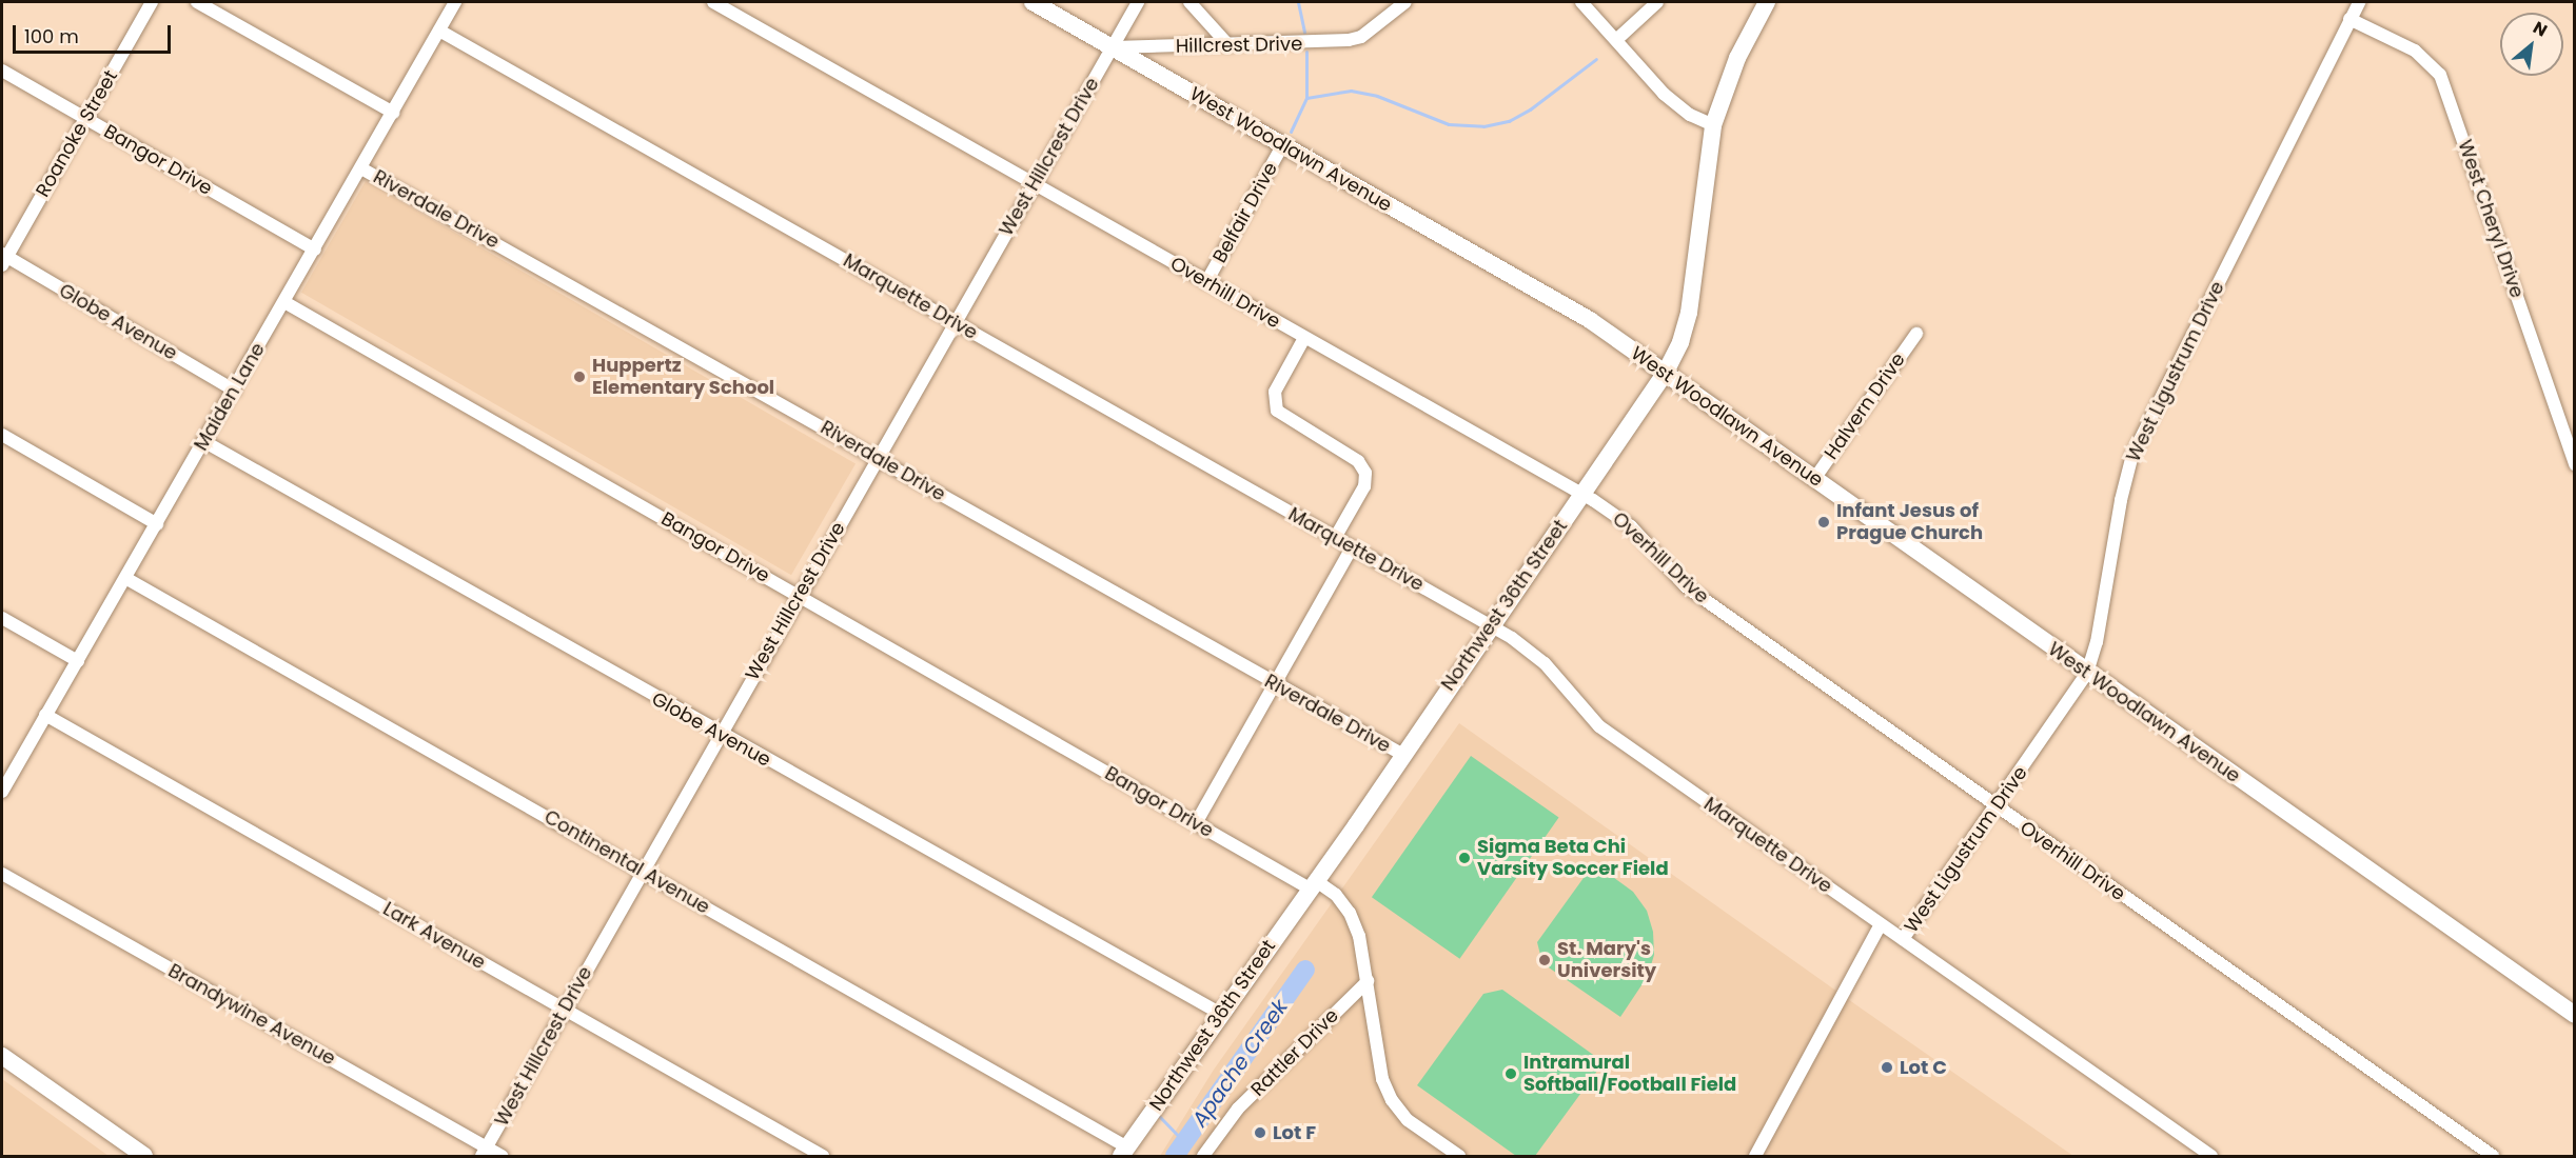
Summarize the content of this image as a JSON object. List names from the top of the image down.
{
  "streets": {
    "street": [
      "Hillcrest Drive",
      "Roanoke Street",
      "West Woodlawn Avenue",
      "West Hillcrest Drive",
      "Bangor Drive",
      "Riverdale Drive",
      "Belfair Drive",
      "West Cheryl Drive",
      "Overhill Drive",
      "Marquette Drive",
      "Globe Avenue",
      "West Ligustrum Drive",
      "Maiden Lane",
      "Halvern Drive",
      "Northwest 36th Street",
      "Continental Avenue",
      "Lark Avenue",
      "Brandywine Avenue",
      "Rattler Drive"
    ]
  },
  "crossings": [
    ["Hillcrest Drive", "West Woodlawn Avenue"],
    ["Hillcrest Drive", "West Hillcrest Drive"],
    ["Roanoke Street", "Bangor Drive"],
    ["Roanoke Street", "Globe Avenue"],
    ["West Woodlawn Avenue", "West Hillcrest Drive"],
    ["West Woodlawn Avenue", "Belfair Drive"],
    ["West Woodlawn Avenue", "West Ligustrum Drive"],
    ["West Woodlawn Avenue", "Halvern Drive"],
    ["West Woodlawn Avenue", "Northwest 36th Street"],
    ["West Hillcrest Drive", "Bangor Drive"],
    ["West Hillcrest Drive", "Riverdale Drive"],
    ["West Hillcrest Drive", "Overhill Drive"],
    ["West Hillcrest Drive", "Marquette Drive"],
    ["West Hillcrest Drive", "Globe Avenue"],
    ["West Hillcrest Drive", "Continental Avenue"],
    ["West Hillcrest Drive", "Lark Avenue"],
    ["West Hillcrest Drive", "Brandywine Avenue"],
    ["Bangor Drive", "Maiden Lane"],
    ["Bangor Drive", "Northwest 36th Street"],
    ["Bangor Drive", "Rattler Drive"],
    ["Riverdale Drive", "Maiden Lane"],
    ["Riverdale Drive", "Northwest 36th Street"],
    ["Belfair Drive", "Overhill Drive"],
    ["West Cheryl Drive", "West Ligustrum Drive"],
    ["Overhill Drive", "West Ligustrum Drive"],
    ["Overhill Drive", "Northwest 36th Street"],
    ["Marquette Drive", "West Ligustrum Drive"],
    ["Marquette Drive", "Maiden Lane"],
    ["Marquette Drive", "Northwest 36th Street"],
    ["Globe Avenue", "Maiden Lane"],
    ["Globe Avenue", "Northwest 36th Street"],
    ["Maiden Lane", "Continental Avenue"],
    ["Maiden Lane", "Lark Avenue"],
    ["Northwest 36th Street", "Continental Avenue"]
  ],
  "water": ["Apache Creek"],
  "places": [
    "Huppertz Elementary School",
    "Infant Jesus of Prague Church",
    "Sigma Beta Chi Varsity Soccer Field",
    "St. Mary's University",
    "Lot C",
    "Intramural Softball/Football Field",
    "Lot F"
  ],
  "scale_bar": "100 m",
  "north": "top right"
}
